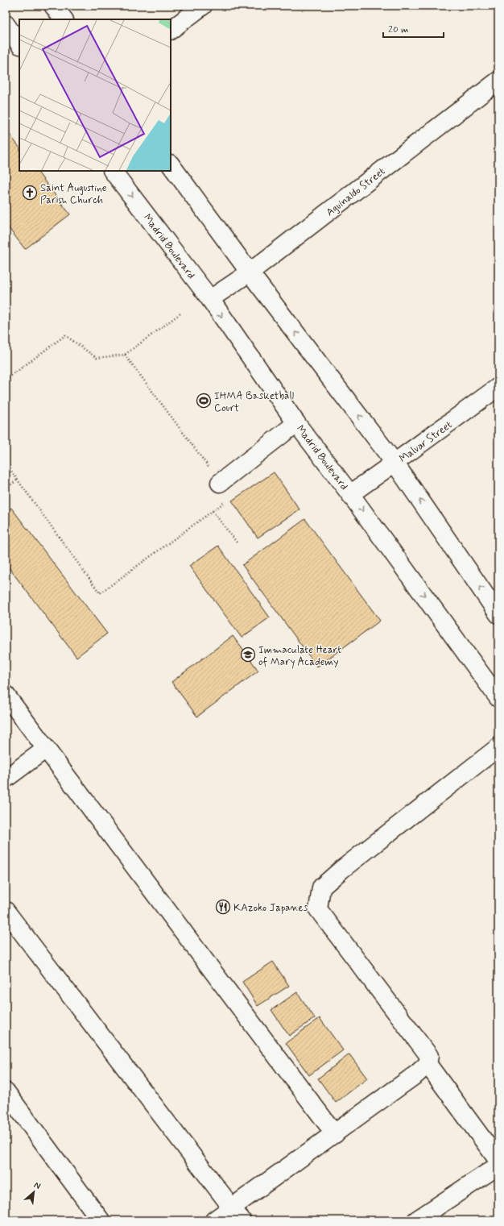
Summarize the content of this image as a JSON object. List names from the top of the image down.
{
  "streets": {
    "street": ["Aguinaldo Street", "Madrid Boulevard", "Malvar Street"]
  },
  "crossings": [
    ["Aguinaldo Street", "Madrid Boulevard"],
    ["Madrid Boulevard", "Malvar Street"]
  ],
  "places": {
    "church": ["Saint Augustine Parish Church"],
    "sports": ["IHMA Basketball Court"],
    "school or university": ["Immaculate Heart of Mary Academy"],
    "restaurant": ["KAzoko Japanes"]
  },
  "scale_bar": "20 m",
  "north": "top right"
}
